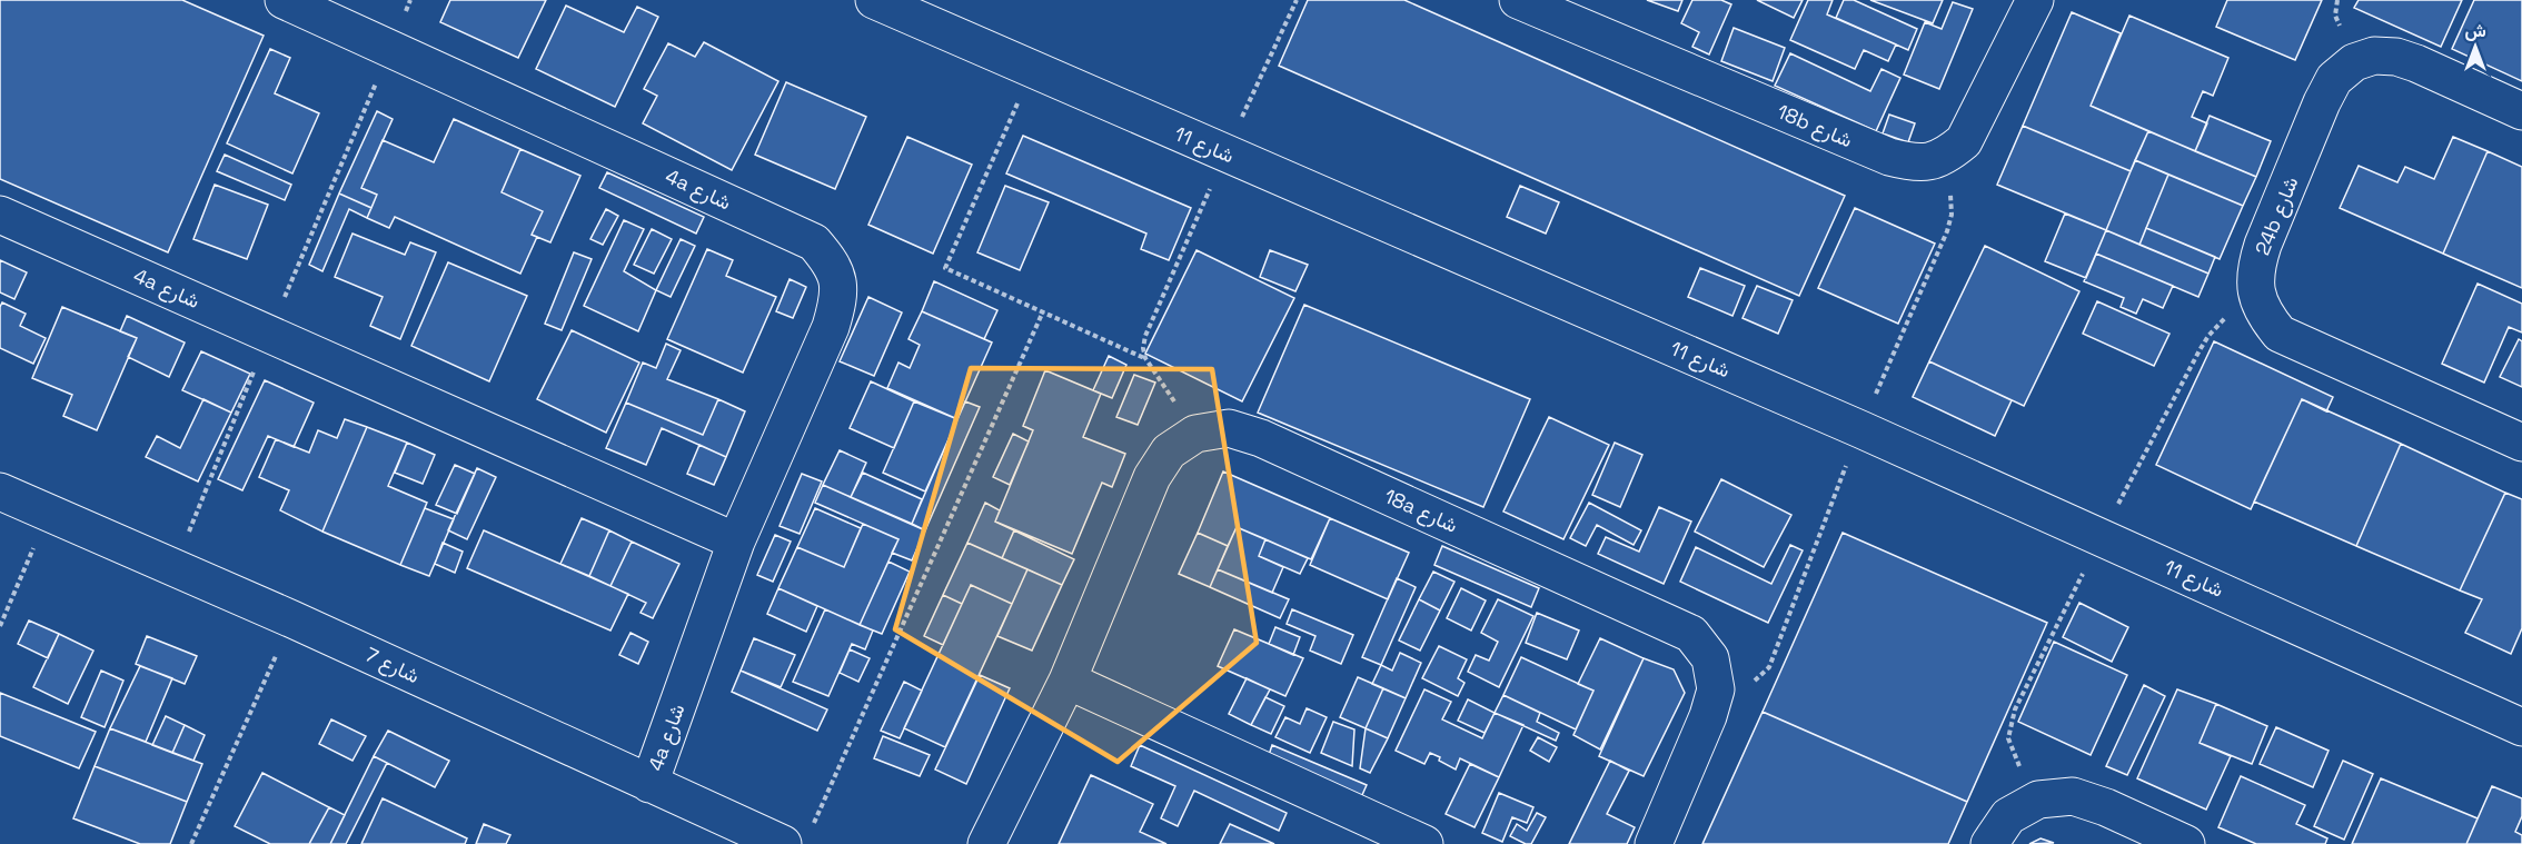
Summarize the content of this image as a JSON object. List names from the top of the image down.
{
  "streets": {
    "street": [
      "18b شارع",
      "شارع 11",
      "4a شارع",
      "24b شارع",
      "18a شارع",
      "شارع 7"
    ]
  },
  "crossings": [
    ["4a شارع", "شارع 7"]
  ],
  "north": "top"
}
